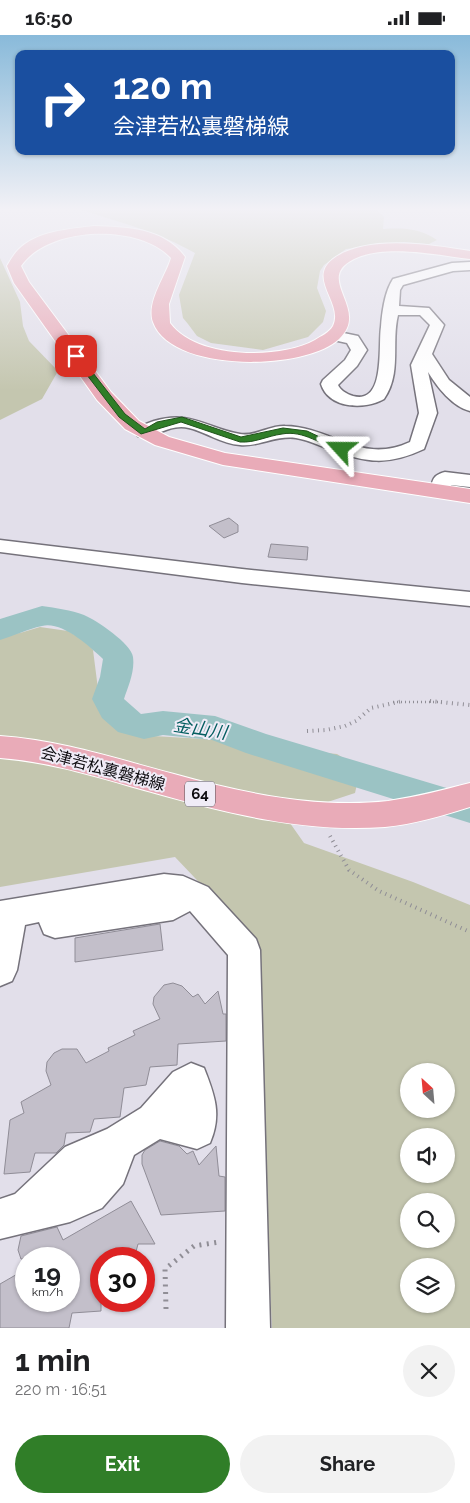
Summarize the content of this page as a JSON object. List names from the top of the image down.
{
  "streets": {
    "main road": ["会津若松裏磐梯線", "64"]
  },
  "water": ["金山川"],
  "north": "top left",
  "page": {
    "status": "16:50",
    "turn": ["120 m", "会津若松裏磐梯線"],
    "speed": "19 km/h",
    "limit": "30",
    "heading": ["1 min", "220 m · 16:51"],
    "buttons": ["Exit", "Share"]
  }
}
